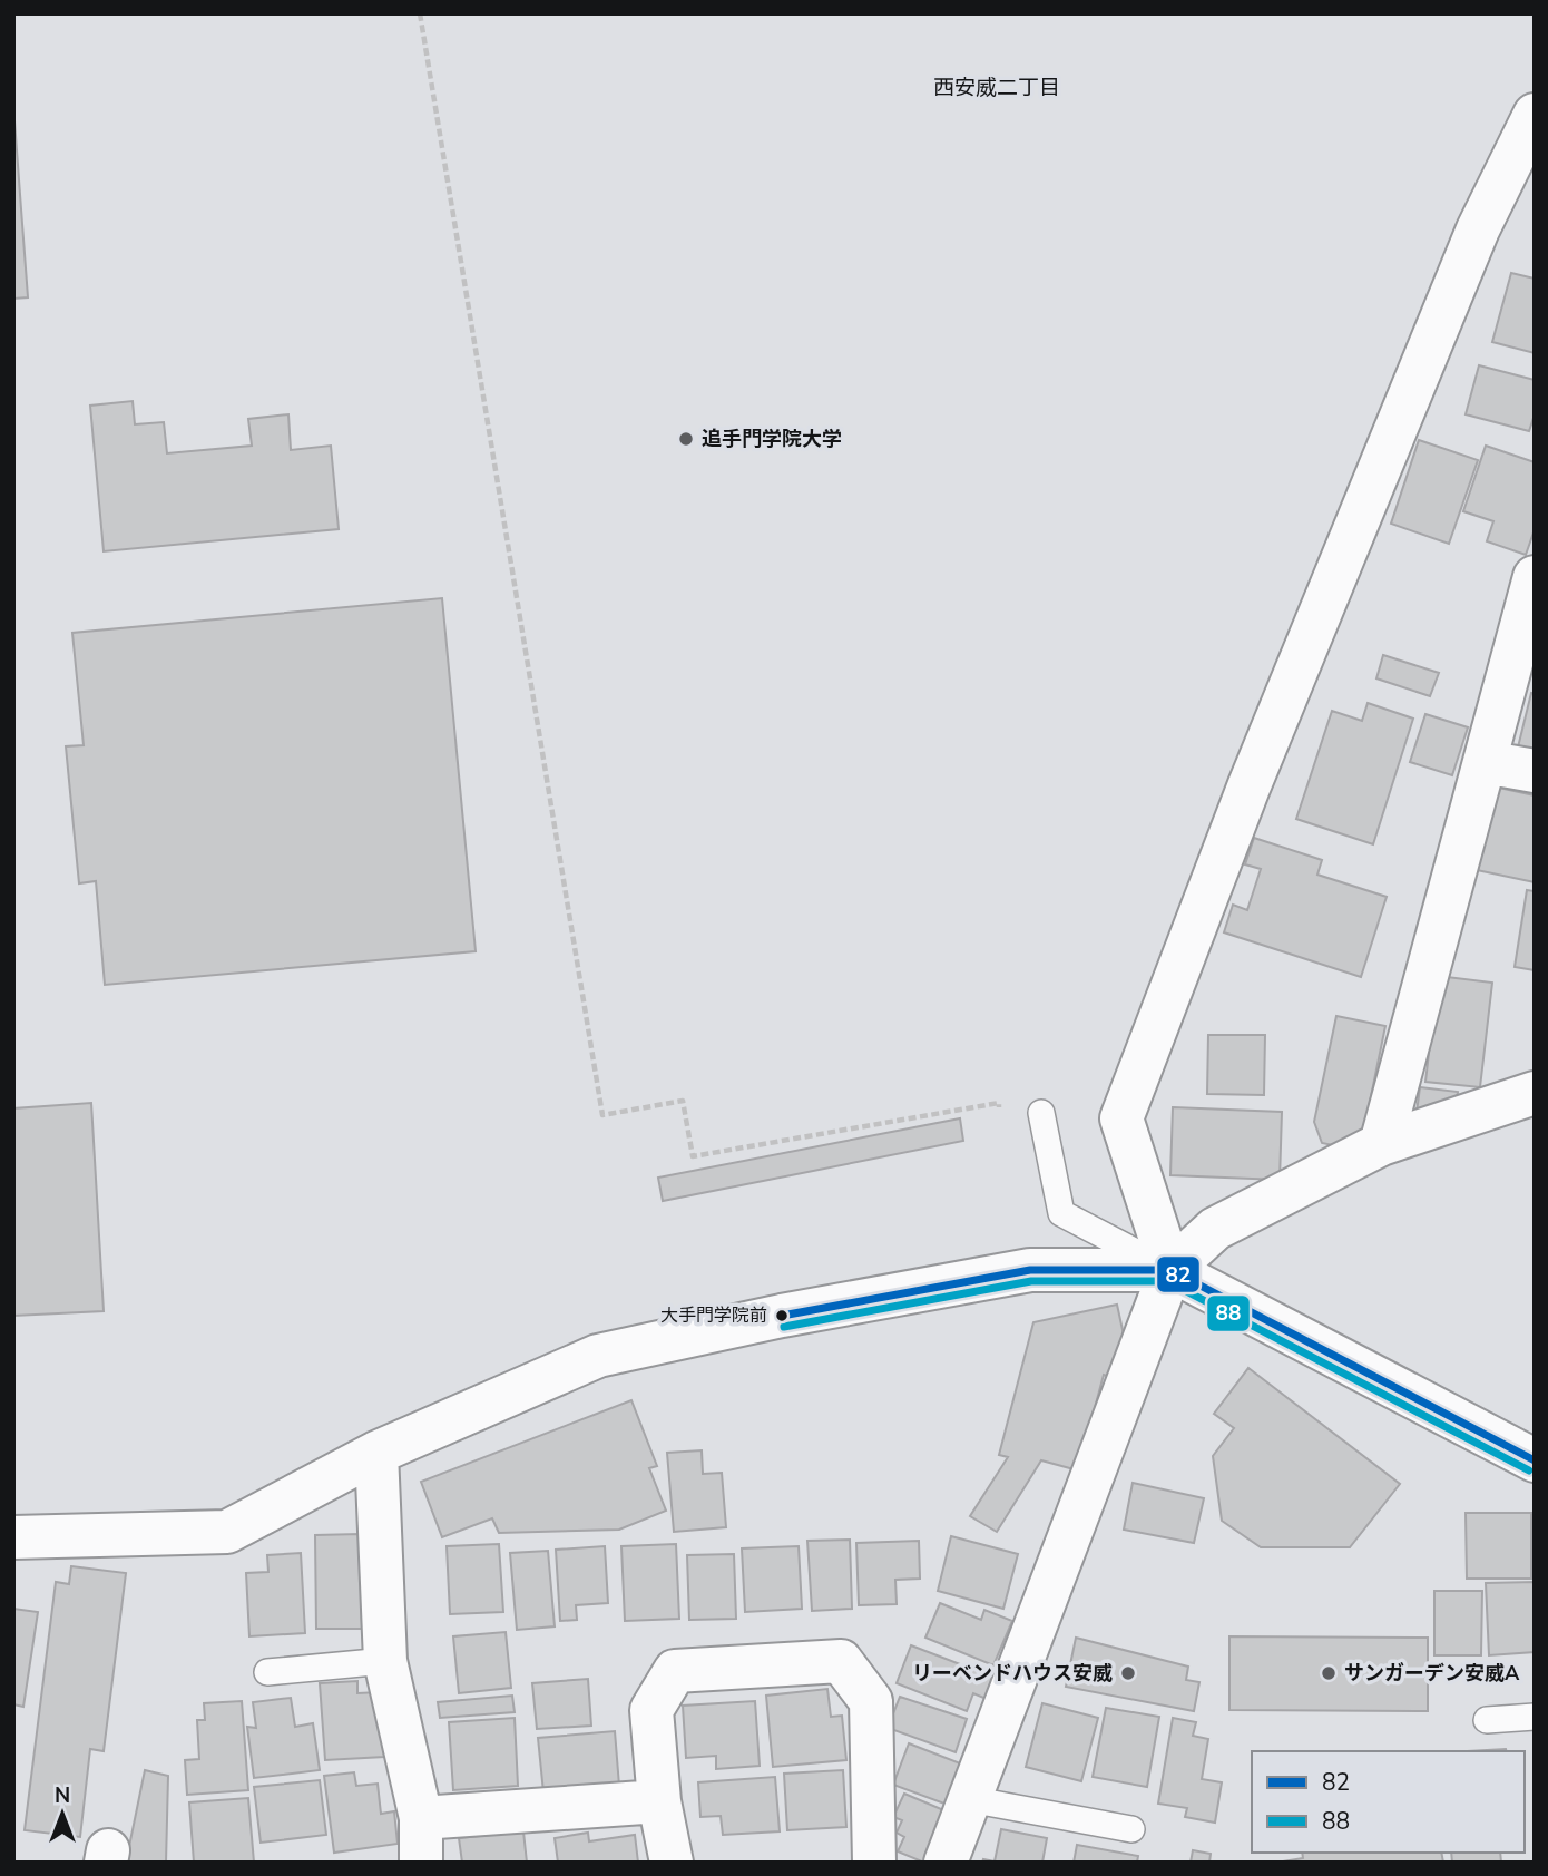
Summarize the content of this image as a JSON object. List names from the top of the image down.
{
  "districts": ["西安威二丁目"],
  "places": [
    "追手門学院大学",
    "大手門学院前",
    "リーベンドハウス安威",
    "サンガーデン安威A"
  ],
  "lines": ["transit line 82", "transit line 88"],
  "legend": ["82", "88"],
  "north": "top"
}
